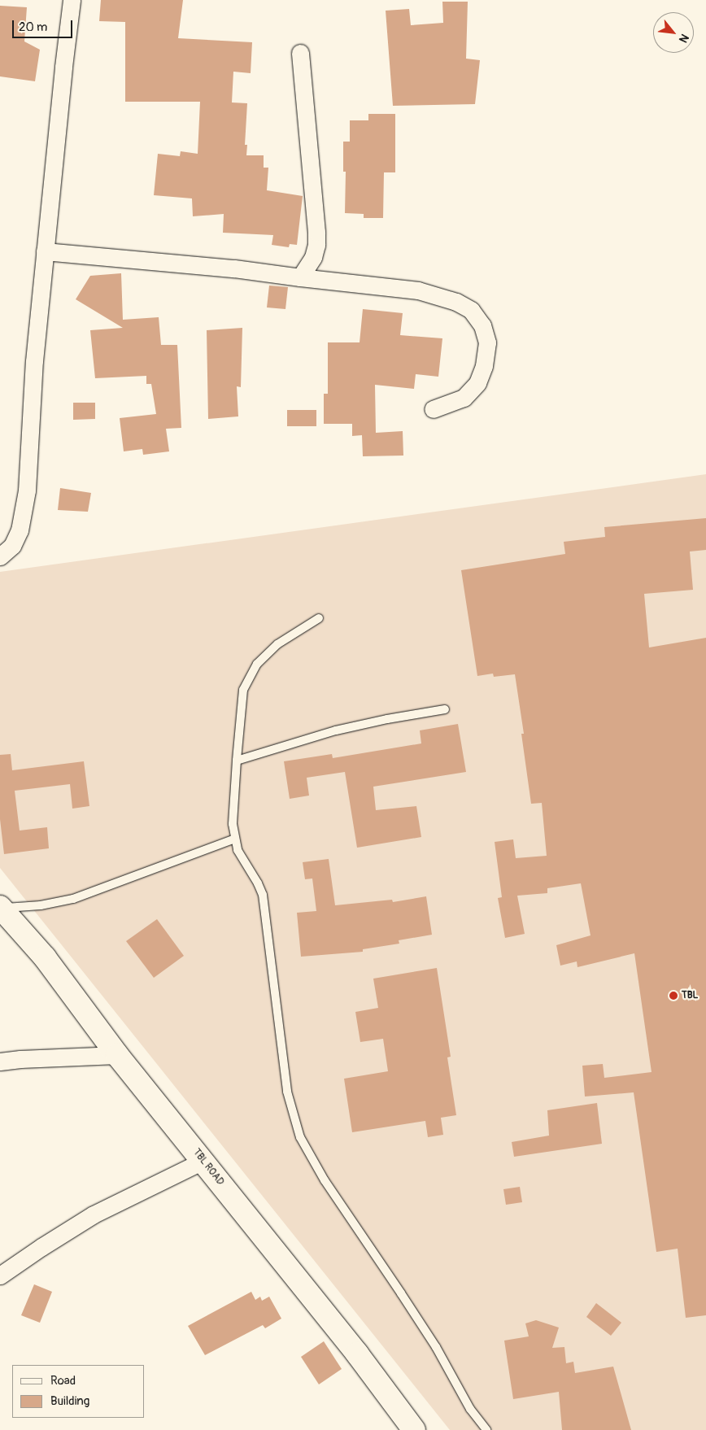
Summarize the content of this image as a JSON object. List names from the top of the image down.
{
  "streets": {
    "street": ["TBL ROAD"]
  },
  "places": ["TBL"],
  "legend": ["Road", "Building"],
  "scale_bar": "20 m",
  "north": "bottom right"
}
